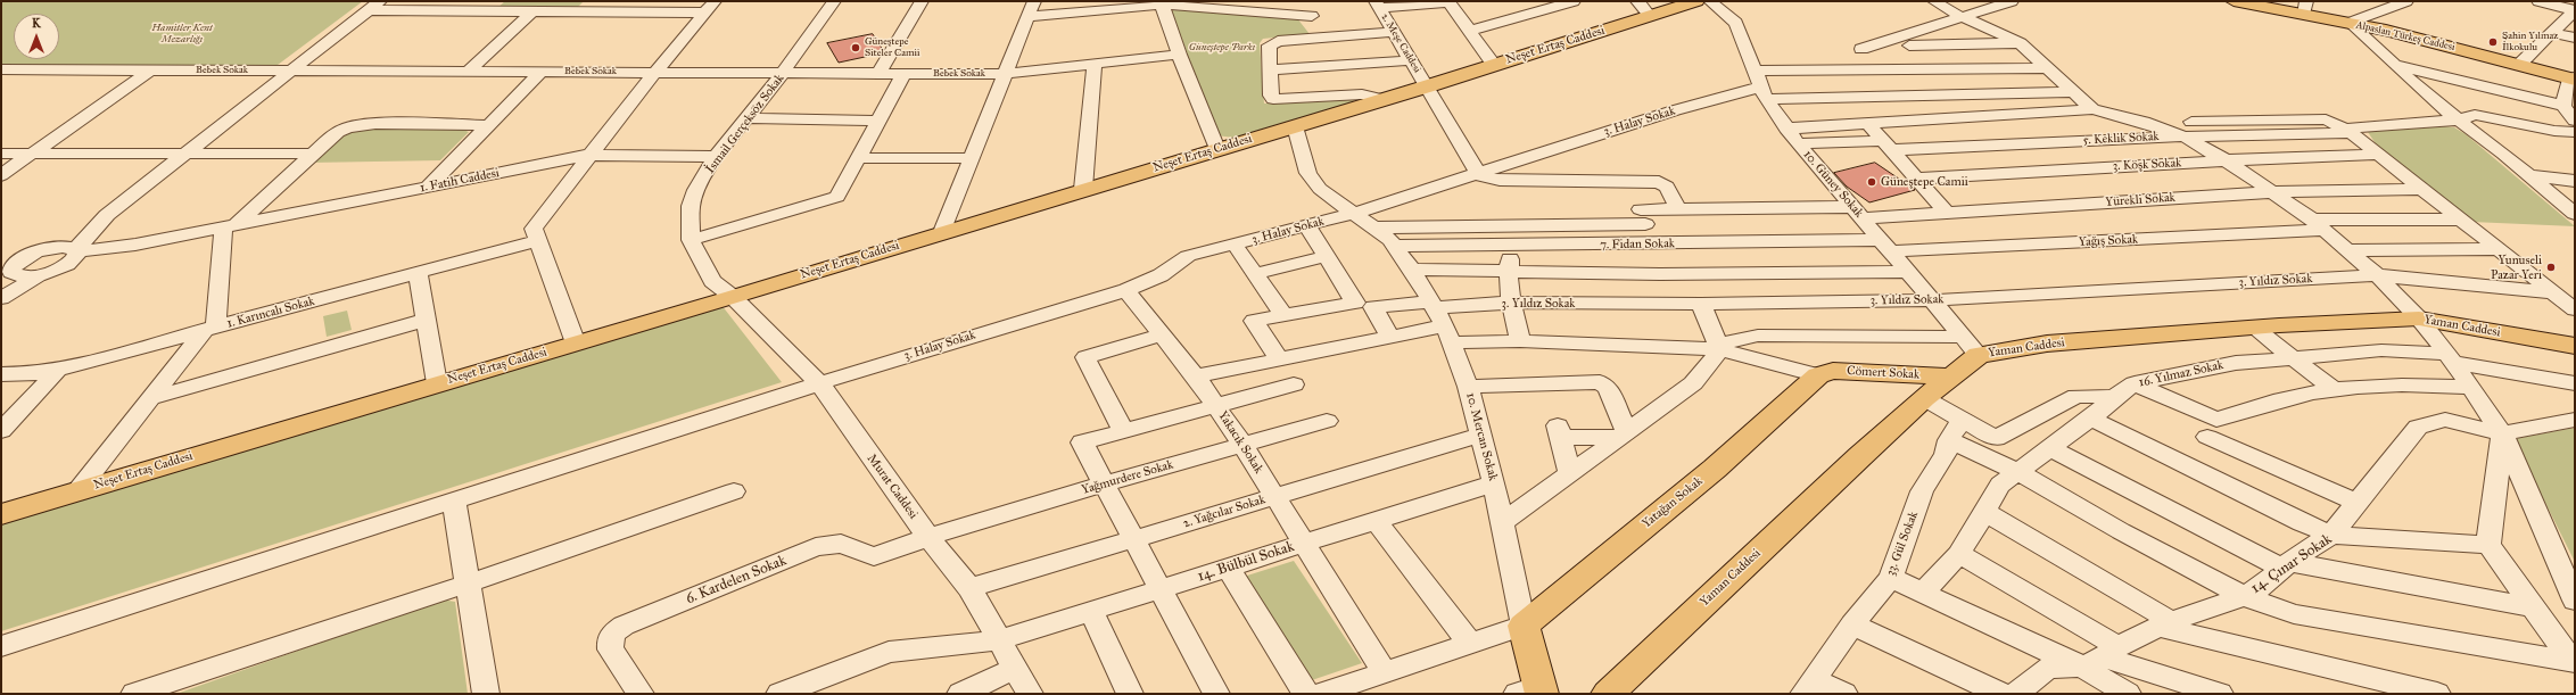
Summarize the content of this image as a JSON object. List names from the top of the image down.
{
  "streets": {
    "main road": [
      "Alpaslan Türkeş Caddesi",
      "Neşet Ertaş Caddesi",
      "Yaman Caddesi",
      "Cömert Sokak",
      "10. Mercan Sokak",
      "Yatağan Sokak"
    ],
    "street": [
      "2. Meşe Caddesi",
      "Bebek Sokak",
      "3. Halay Sokak",
      "İsmail Gerçeksöz Sokak",
      "5. Keklik Sokak",
      "3. Köşk Sokak",
      "1. Fatih Caddesi",
      "10. Güney Sokak",
      "Yürekli Sokak",
      "Yağış Sokak",
      "7. Fidan Sokak",
      "3. Yıldız Sokak",
      "1. Karıncalı Sokak",
      "16. Yılmaz Sokak",
      "Yakacık Sokak",
      "Yağmurdere Sokak",
      "Murat Caddesi",
      "2. Yağcılar Sokak",
      "33. Gül Sokak",
      "14. Bülbül Sokak",
      "14. Çınar Sokak",
      "6. Kardelen Sokak"
    ]
  },
  "crossings": [
    ["2. Meşe Caddesi", "Neşet Ertaş Caddesi"],
    ["2. Meşe Caddesi", "3. Halay Sokak"],
    ["Neşet Ertaş Caddesi", "İsmail Gerçeksöz Sokak"],
    ["Neşet Ertaş Caddesi", "10. Mercan Sokak"],
    ["Neşet Ertaş Caddesi", "Murat Caddesi"],
    ["Bebek Sokak", "İsmail Gerçeksöz Sokak"],
    ["3. Halay Sokak", "10. Güney Sokak"],
    ["3. Halay Sokak", "10. Mercan Sokak"],
    ["3. Halay Sokak", "Yakacık Sokak"],
    ["3. Halay Sokak", "Murat Caddesi"],
    ["İsmail Gerçeksöz Sokak", "1. Fatih Caddesi"],
    ["İsmail Gerçeksöz Sokak", "Murat Caddesi"],
    ["5. Keklik Sokak", "10. Güney Sokak"],
    ["10. Güney Sokak", "Yürekli Sokak"],
    ["10. Güney Sokak", "Yağış Sokak"],
    ["10. Güney Sokak", "7. Fidan Sokak"],
    ["10. Güney Sokak", "3. Yıldız Sokak"],
    ["10. Güney Sokak", "Yaman Caddesi"],
    ["Yürekli Sokak", "10. Mercan Sokak"],
    ["Yağış Sokak", "7. Fidan Sokak"],
    ["7. Fidan Sokak", "10. Mercan Sokak"],
    ["3. Yıldız Sokak", "10. Mercan Sokak"],
    ["Yaman Caddesi", "Cömert Sokak"],
    ["Cömert Sokak", "Yatağan Sokak"],
    ["10. Mercan Sokak", "Yatağan Sokak"],
    ["10. Mercan Sokak", "2. Yağcılar Sokak"],
    ["10. Mercan Sokak", "14. Bülbül Sokak"],
    ["Yakacık Sokak", "Yağmurdere Sokak"],
    ["Yakacık Sokak", "2. Yağcılar Sokak"],
    ["Yakacık Sokak", "14. Bülbül Sokak"],
    ["Yağmurdere Sokak", "Murat Caddesi"],
    ["Yağmurdere Sokak", "6. Kardelen Sokak"],
    ["Murat Caddesi", "2. Yağcılar Sokak"],
    ["Murat Caddesi", "14. Bülbül Sokak"],
    ["Murat Caddesi", "6. Kardelen Sokak"]
  ],
  "parks": ["Hamitler Kent Mezarlığı", "Güneştepe Parkı"],
  "places": [
    "Şahin Yılmaz İlkokulu",
    "Güneştepe Siteler Camii",
    "Güneştepe Camii",
    "Yunuseli Pazar Yeri"
  ],
  "north": "top"
}
